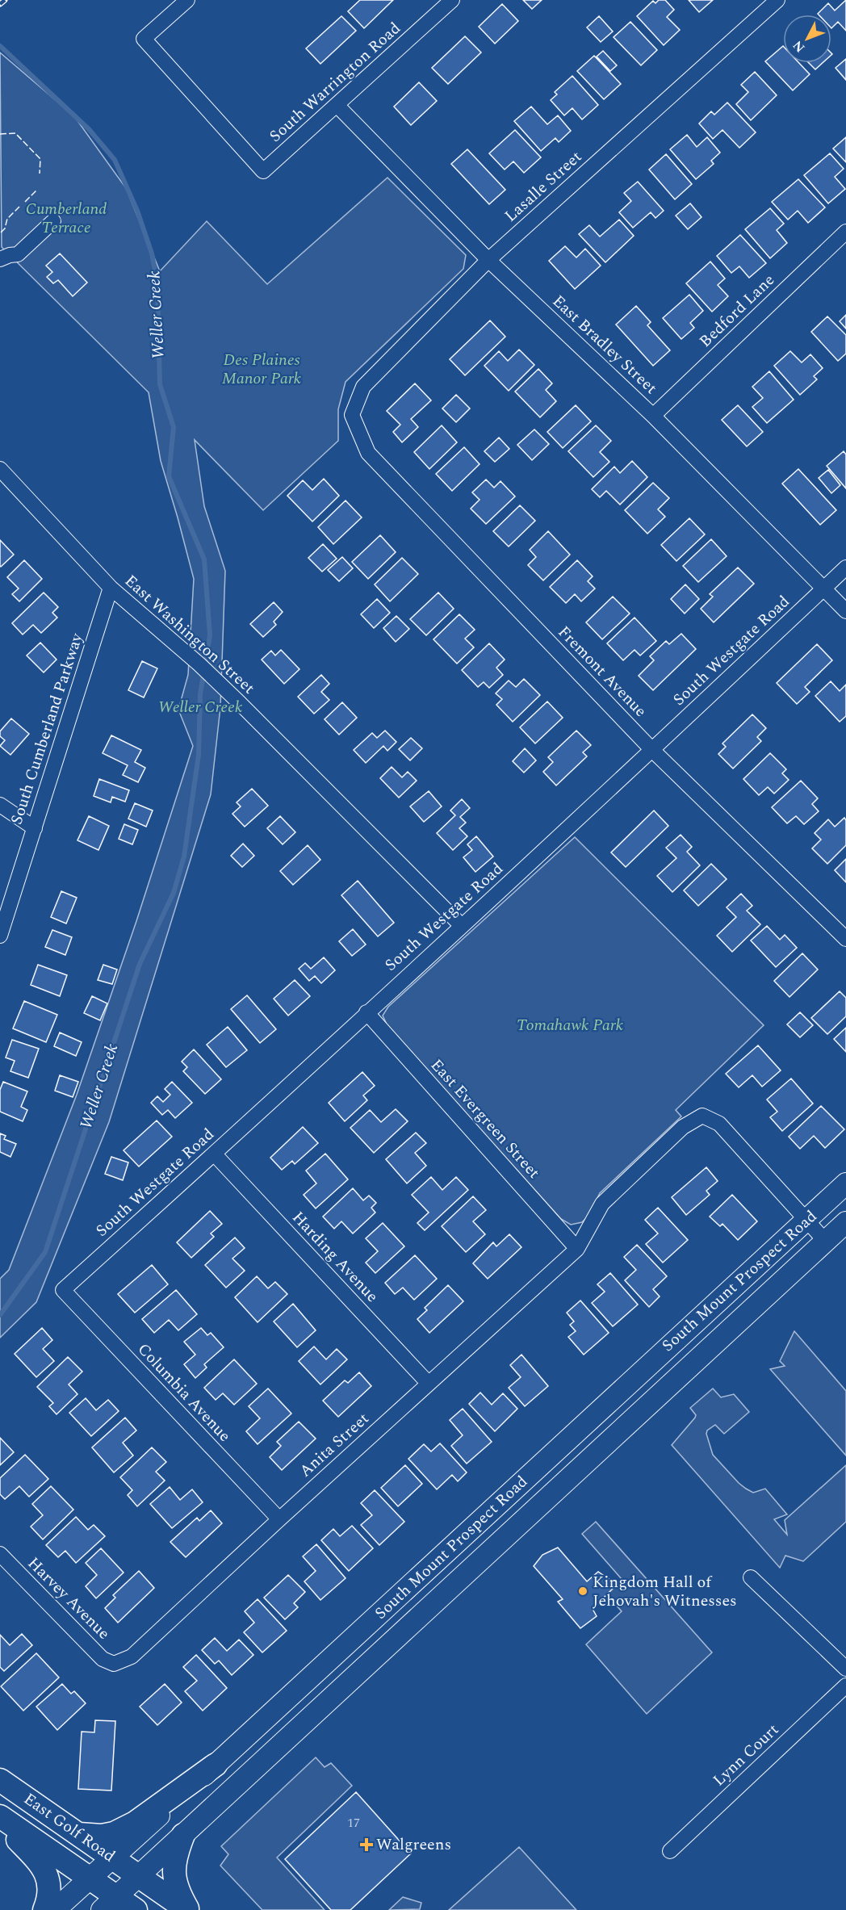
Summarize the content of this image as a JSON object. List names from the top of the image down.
{
  "streets": {
    "main road": ["South Mount Prospect Road", "East Golf Road"],
    "street": [
      "South Warrington Road",
      "Lasalle Street",
      "Bedford Lane",
      "East Bradley Street",
      "East Washington Street",
      "South Westgate Road",
      "Fremont Avenue",
      "South Cumberland Parkway",
      "East Evergreen Street",
      "Harding Avenue",
      "Columbia Avenue",
      "Anita Street",
      "Harvey Avenue",
      "Lynn Court"
    ]
  },
  "crossings": [
    ["South Warrington Road", "East Bradley Street"],
    ["Lasalle Street", "East Bradley Street"],
    ["Lasalle Street", "Fremont Avenue"],
    ["Bedford Lane", "East Bradley Street"],
    ["East Bradley Street", "South Westgate Road"],
    ["East Washington Street", "South Westgate Road"],
    ["East Washington Street", "South Cumberland Parkway"],
    ["South Westgate Road", "Fremont Avenue"],
    ["South Westgate Road", "East Evergreen Street"],
    ["South Westgate Road", "Harding Avenue"],
    ["South Westgate Road", "Columbia Avenue"],
    ["East Evergreen Street", "Anita Street"],
    ["Harding Avenue", "Anita Street"],
    ["South Mount Prospect Road", "Anita Street"],
    ["South Mount Prospect Road", "East Golf Road"],
    ["Columbia Avenue", "Anita Street"],
    ["Anita Street", "Harvey Avenue"]
  ],
  "water": ["Weller Creek"],
  "parks": [
    "Cumberland Terrace",
    "Des Plaines Manor Park",
    "Weller Creek",
    "Tomahawk Park"
  ],
  "places": {
    "other": ["Kingdom Hall of Jehovah's Witnesses"],
    "health": ["Walgreens"]
  },
  "house_numbers": ["17"],
  "north": "bottom left"
}
